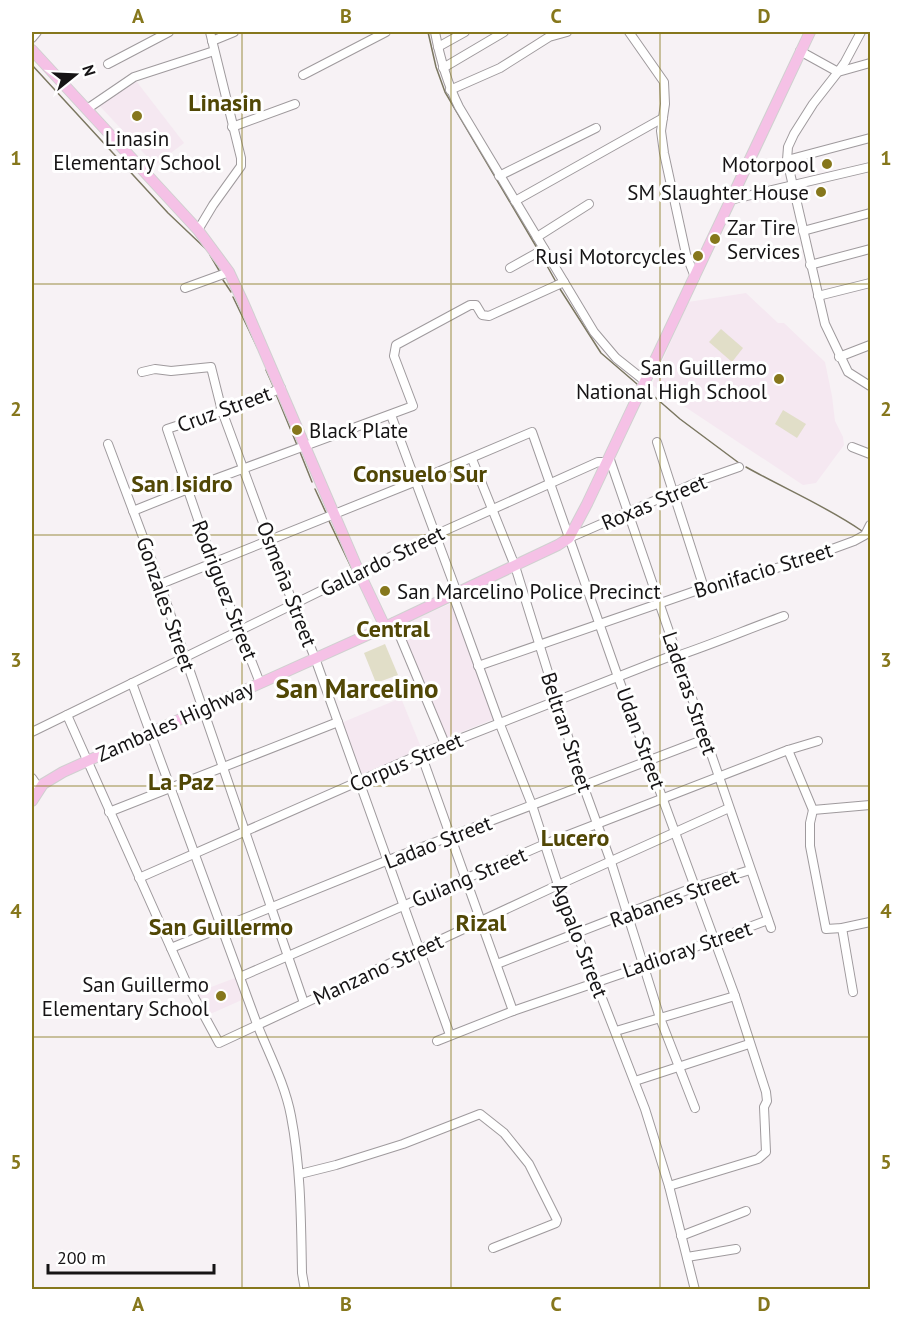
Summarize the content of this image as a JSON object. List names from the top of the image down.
{
  "streets": {
    "main road": ["Zambales Highway"],
    "street": [
      "Cruz Street",
      "Roxas Street",
      "Gallardo Street",
      "Bonifacio Street",
      "Osmeña Street",
      "Rodriguez Street",
      "Gonzales Street",
      "Laderas Street",
      "Beltran Street",
      "Udan Street",
      "Corpus Street",
      "Ladao Street",
      "Guiang Street",
      "Rabanes Street",
      "Agpalo Street",
      "Ladioray Street",
      "Manzano Street"
    ]
  },
  "crossings": [
    ["Cruz Street", "Osmeña Street"],
    ["Cruz Street", "Rodriguez Street"],
    ["Roxas Street", "Laderas Street"],
    ["Roxas Street", "Zambales Highway"],
    ["Roxas Street", "Udan Street"],
    ["Gallardo Street", "Osmeña Street"],
    ["Gallardo Street", "Rodriguez Street"],
    ["Gallardo Street", "Gonzales Street"],
    ["Gallardo Street", "Laderas Street"],
    ["Gallardo Street", "Beltran Street"],
    ["Gallardo Street", "Udan Street"],
    ["Gallardo Street", "Agpalo Street"],
    ["Bonifacio Street", "Laderas Street"],
    ["Bonifacio Street", "Beltran Street"],
    ["Bonifacio Street", "Udan Street"],
    ["Bonifacio Street", "Agpalo Street"],
    ["Osmeña Street", "Zambales Highway"],
    ["Osmeña Street", "Corpus Street"],
    ["Osmeña Street", "Ladao Street"],
    ["Osmeña Street", "Guiang Street"],
    ["Osmeña Street", "Ladioray Street"],
    ["Osmeña Street", "Manzano Street"],
    ["Rodriguez Street", "Zambales Highway"],
    ["Gonzales Street", "Zambales Highway"],
    ["Gonzales Street", "Corpus Street"],
    ["Gonzales Street", "Ladao Street"],
    ["Gonzales Street", "Guiang Street"],
    ["Gonzales Street", "Manzano Street"],
    ["Laderas Street", "Corpus Street"],
    ["Laderas Street", "Ladao Street"],
    ["Laderas Street", "Guiang Street"],
    ["Laderas Street", "Rabanes Street"],
    ["Laderas Street", "Ladioray Street"],
    ["Laderas Street", "Manzano Street"],
    ["Zambales Highway", "Beltran Street"],
    ["Zambales Highway", "Udan Street"],
    ["Zambales Highway", "Agpalo Street"],
    ["Beltran Street", "Udan Street"],
    ["Beltran Street", "Corpus Street"],
    ["Beltran Street", "Ladao Street"],
    ["Beltran Street", "Guiang Street"],
    ["Beltran Street", "Rabanes Street"],
    ["Beltran Street", "Ladioray Street"],
    ["Beltran Street", "Manzano Street"],
    ["Udan Street", "Corpus Street"],
    ["Udan Street", "Ladao Street"],
    ["Udan Street", "Guiang Street"],
    ["Udan Street", "Rabanes Street"],
    ["Udan Street", "Agpalo Street"],
    ["Udan Street", "Ladioray Street"],
    ["Udan Street", "Manzano Street"],
    ["Corpus Street", "Agpalo Street"],
    ["Ladao Street", "Agpalo Street"],
    ["Ladao Street", "Manzano Street"],
    ["Guiang Street", "Agpalo Street"],
    ["Rabanes Street", "Agpalo Street"],
    ["Agpalo Street", "Ladioray Street"],
    ["Agpalo Street", "Manzano Street"]
  ],
  "districts": [
    "Linasin",
    "Consuelo Sur",
    "San Isidro",
    "Central",
    "San Marcelino",
    "La Paz",
    "Lucero",
    "Rizal",
    "San Guillermo"
  ],
  "places": [
    "Linasin Elementary School",
    "Motorpool",
    "SM Slaughter House",
    "Zar Tire Services",
    "Rusi Motorcycles",
    "San Guillermo National High School",
    "Black Plate",
    "San Marcelino Police Precinct",
    "San Guillermo Elementary School"
  ],
  "scale_bar": "200 m",
  "north": "right",
  "grid": {
    "columns": [
      "A",
      "B",
      "C",
      "D"
    ],
    "rows": [
      "1",
      "2",
      "3",
      "4",
      "5"
    ]
  }
}
